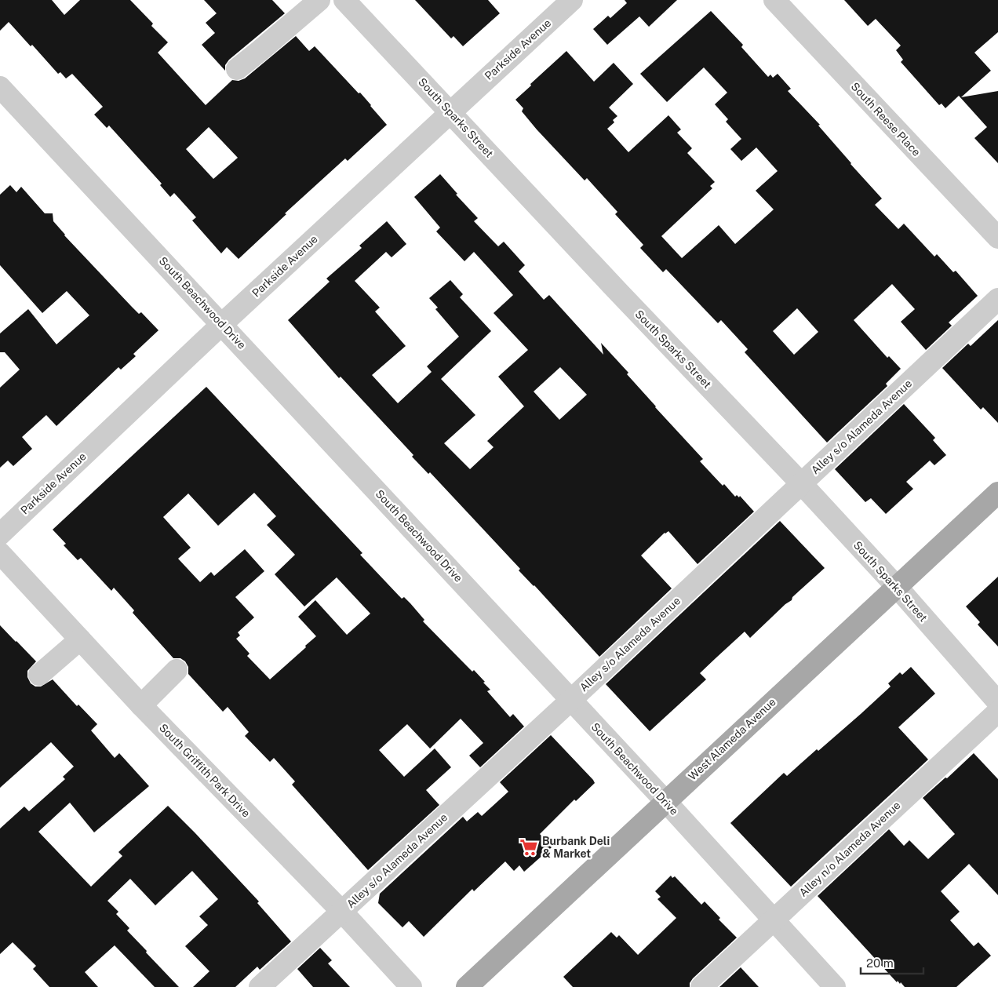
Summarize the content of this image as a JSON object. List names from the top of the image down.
{
  "streets": {
    "main road": ["West Alameda Avenue"],
    "street": [
      "Parkside Avenue",
      "South Sparks Street",
      "South Reese Place",
      "South Beachwood Drive",
      "Alley s/o Alameda Avenue",
      "South Griffith Park Drive",
      "Alley n/o Alameda Avenue"
    ]
  },
  "crossings": [
    ["Parkside Avenue", "South Sparks Street"],
    ["Parkside Avenue", "South Beachwood Drive"],
    ["South Sparks Street", "Alley s/o Alameda Avenue"],
    ["South Sparks Street", "West Alameda Avenue"],
    ["South Beachwood Drive", "Alley s/o Alameda Avenue"],
    ["South Beachwood Drive", "West Alameda Avenue"],
    ["South Beachwood Drive", "Alley n/o Alameda Avenue"],
    ["Alley s/o Alameda Avenue", "South Griffith Park Drive"]
  ],
  "places": {
    "supermarket": ["Burbank Deli & Market"]
  },
  "scale_bar": "20 m"
}
